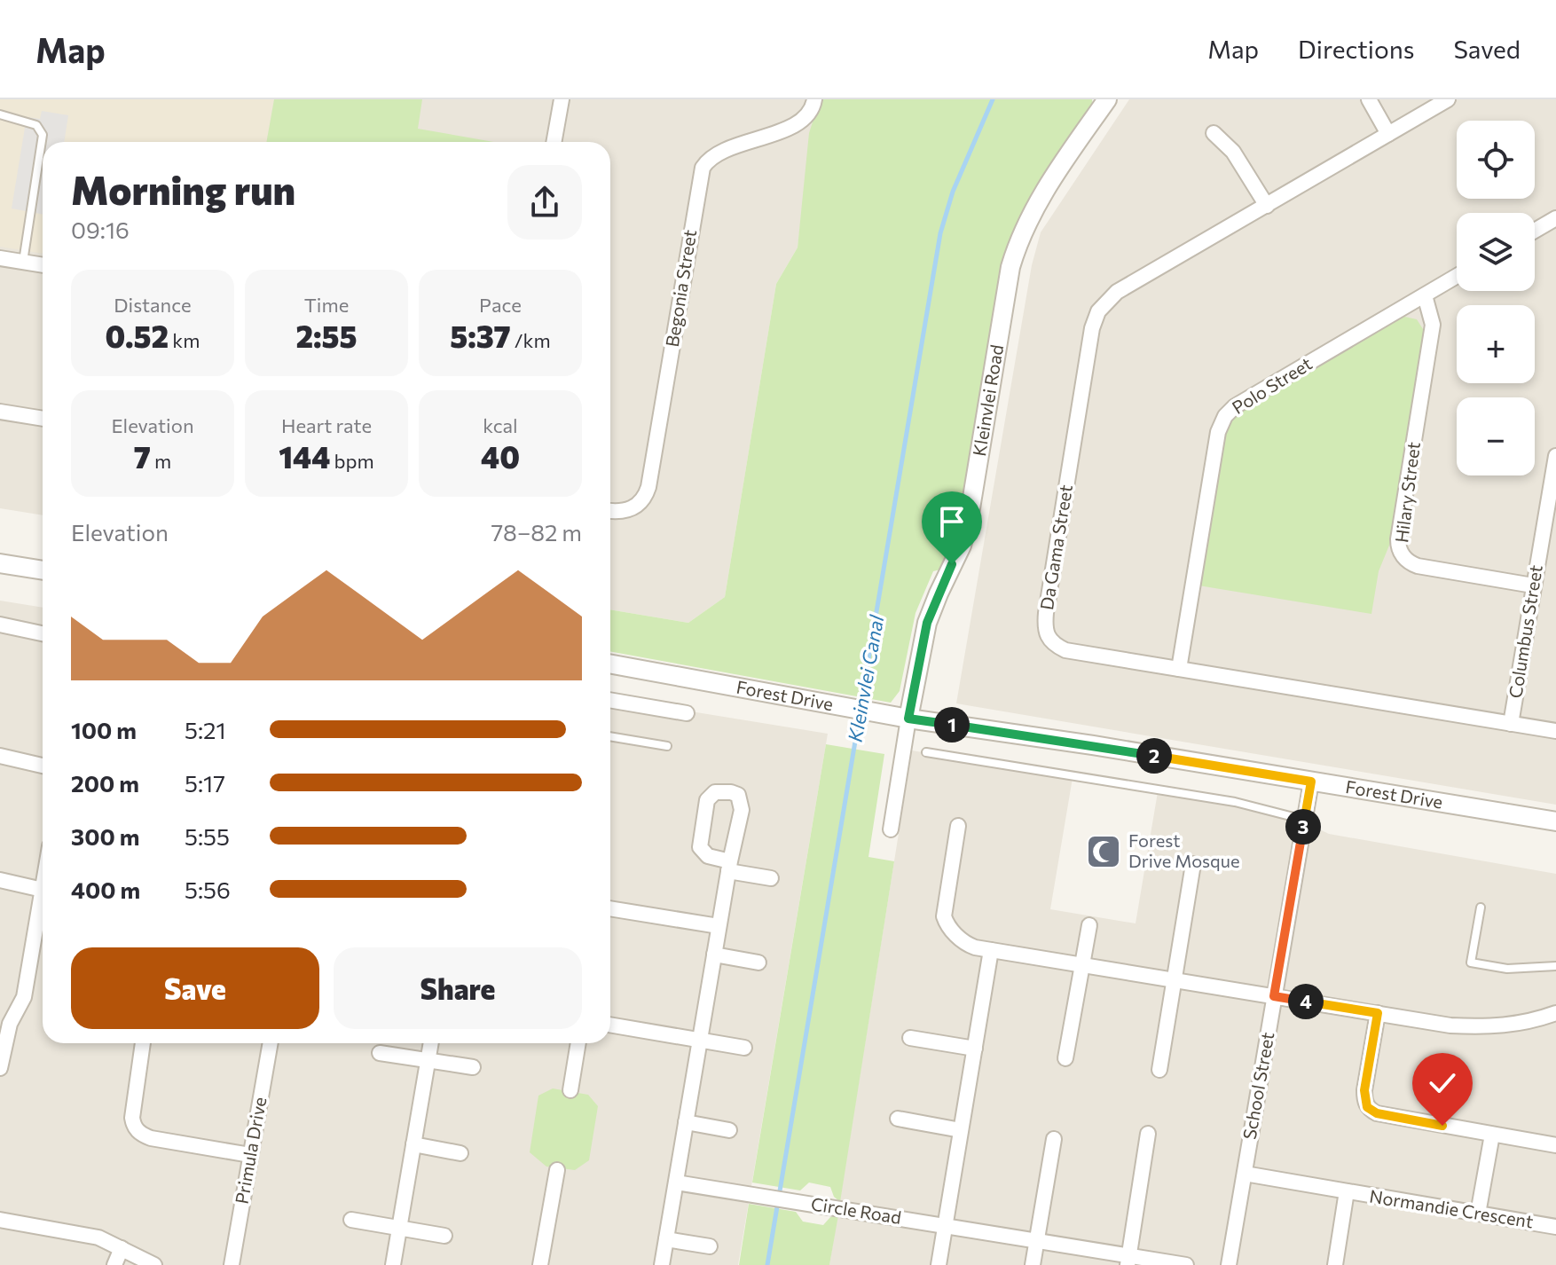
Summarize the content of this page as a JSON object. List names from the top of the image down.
{
  "streets": {
    "street": [
      "Begonia Street",
      "Polo Street",
      "Kleinvlei Road",
      "Hilary Street",
      "Da Gama Street",
      "Columbus Street",
      "Forest Drive",
      "School Street",
      "Primula Drive",
      "Normandie Crescent",
      "Circle Road"
    ]
  },
  "crossings": [
    ["Polo Street", "Hilary Street"],
    ["Polo Street", "Da Gama Street"],
    ["Kleinvlei Road", "Forest Drive"],
    ["Hilary Street", "Columbus Street"],
    ["Da Gama Street", "Columbus Street"],
    ["Forest Drive", "School Street"],
    ["School Street", "Normandie Crescent"]
  ],
  "water": ["Kleinvlei Canal"],
  "places": {
    "mosque": ["Forest Drive Mosque"]
  },
  "page": {
    "header": "Map",
    "nav": ["Map", "Directions", "Saved"],
    "map_buttons": ["+", "−"],
    "heading": ["Morning run", "09:16"],
    "stats": [
      ["Distance", "0.52 km"],
      ["Time", "2:55"],
      ["Pace", "5:37 /km"],
      ["Elevation", "7 m"],
      ["Heart rate", "144 bpm"],
      ["kcal", "40"]
    ],
    "chart": ["Elevation", "78–82 m"],
    "list": [
      {
        "name": "100 m",
        "note": "5:21"
      },
      {
        "name": "200 m",
        "note": "5:17"
      },
      {
        "name": "300 m",
        "note": "5:55"
      },
      {
        "name": "400 m",
        "note": "5:56"
      }
    ],
    "pins": [
      "1",
      "2",
      "3",
      "4"
    ],
    "buttons": ["Save", "Share"]
  }
}
